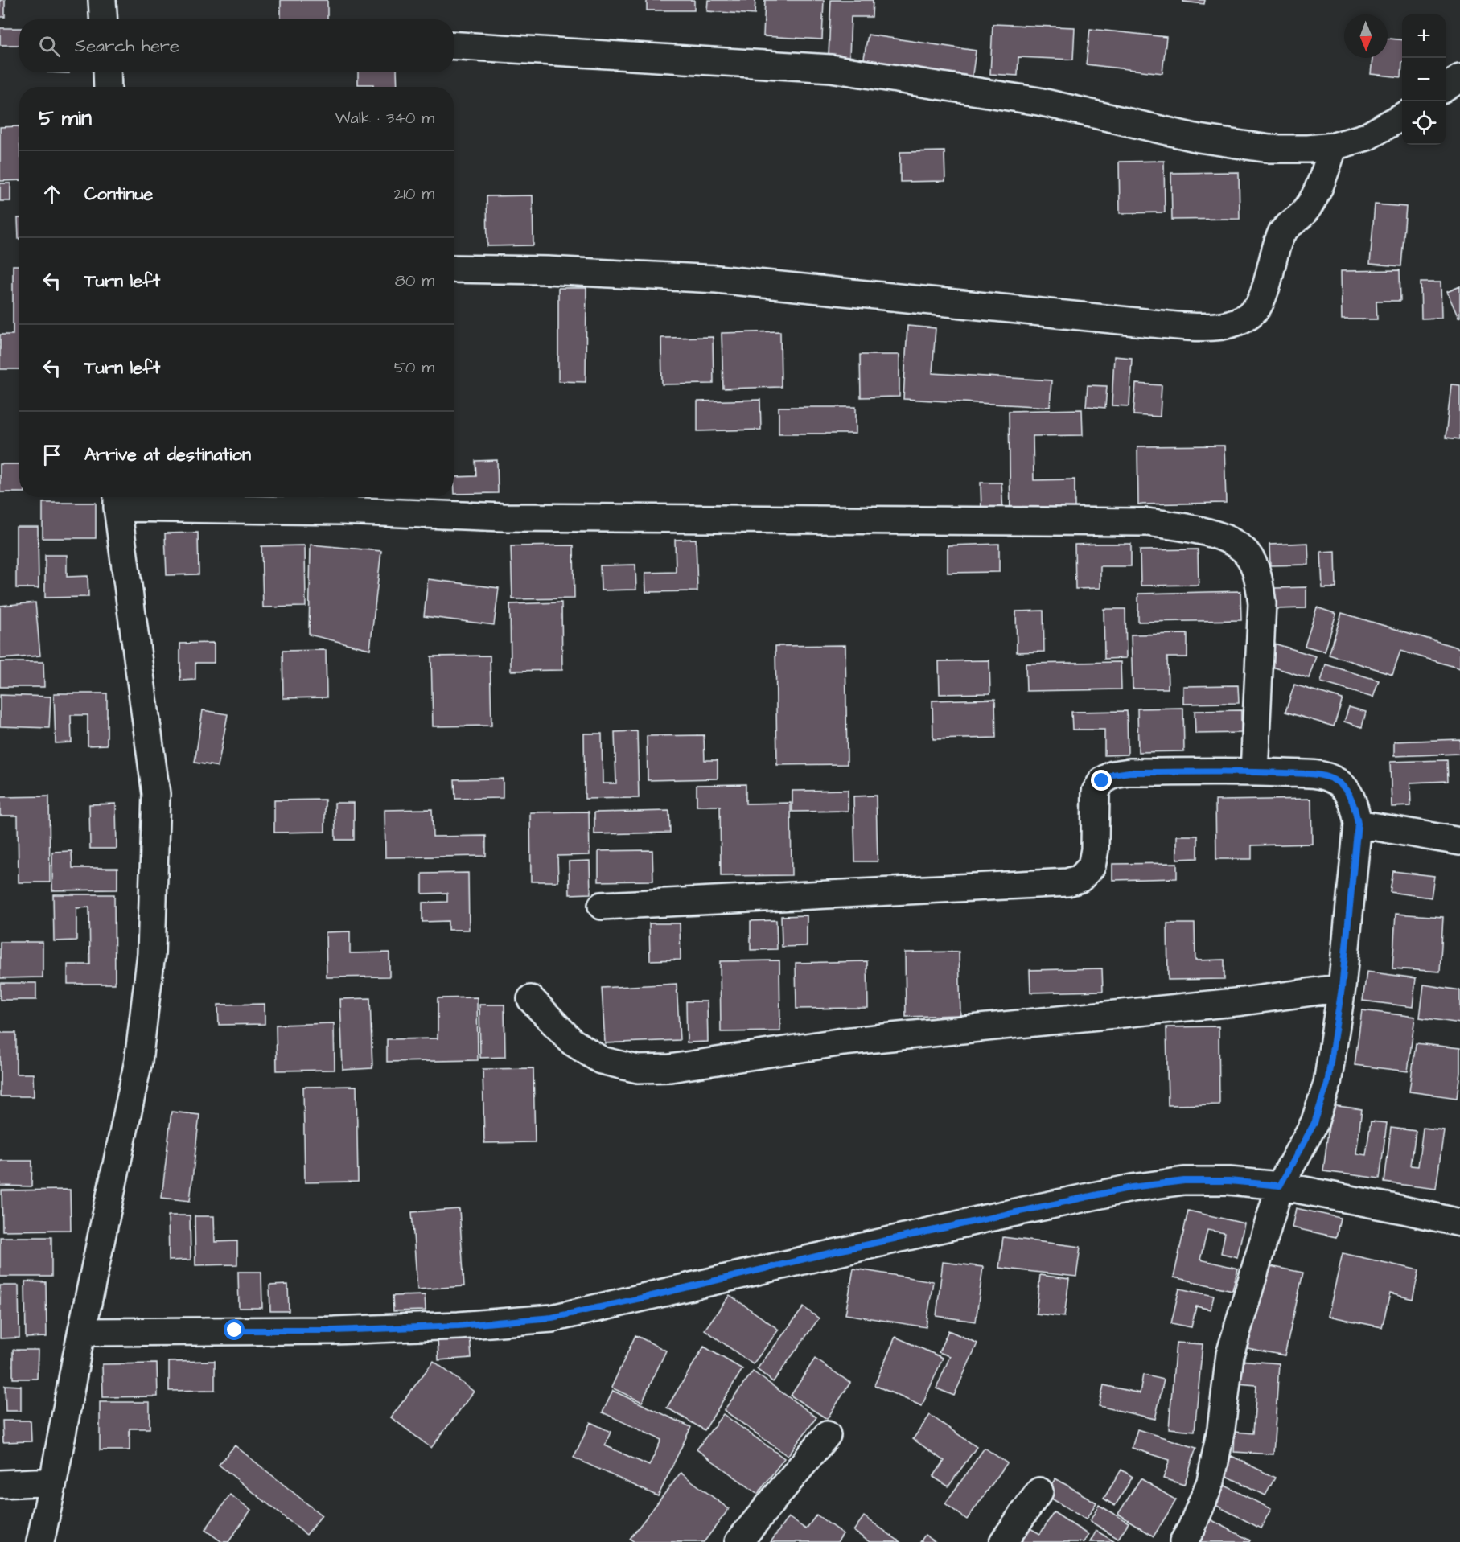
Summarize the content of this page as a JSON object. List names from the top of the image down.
{
  "north": "bottom",
  "page": {
    "map_buttons": ["+", "−"],
    "search": "Search here",
    "heading": ["5 min", "Walk · 340 m"],
    "list": [
      ["Continue", "210 m"],
      ["Turn left", "80 m"],
      ["Turn left", "50 m"],
      "Arrive at destination"
    ]
  }
}
